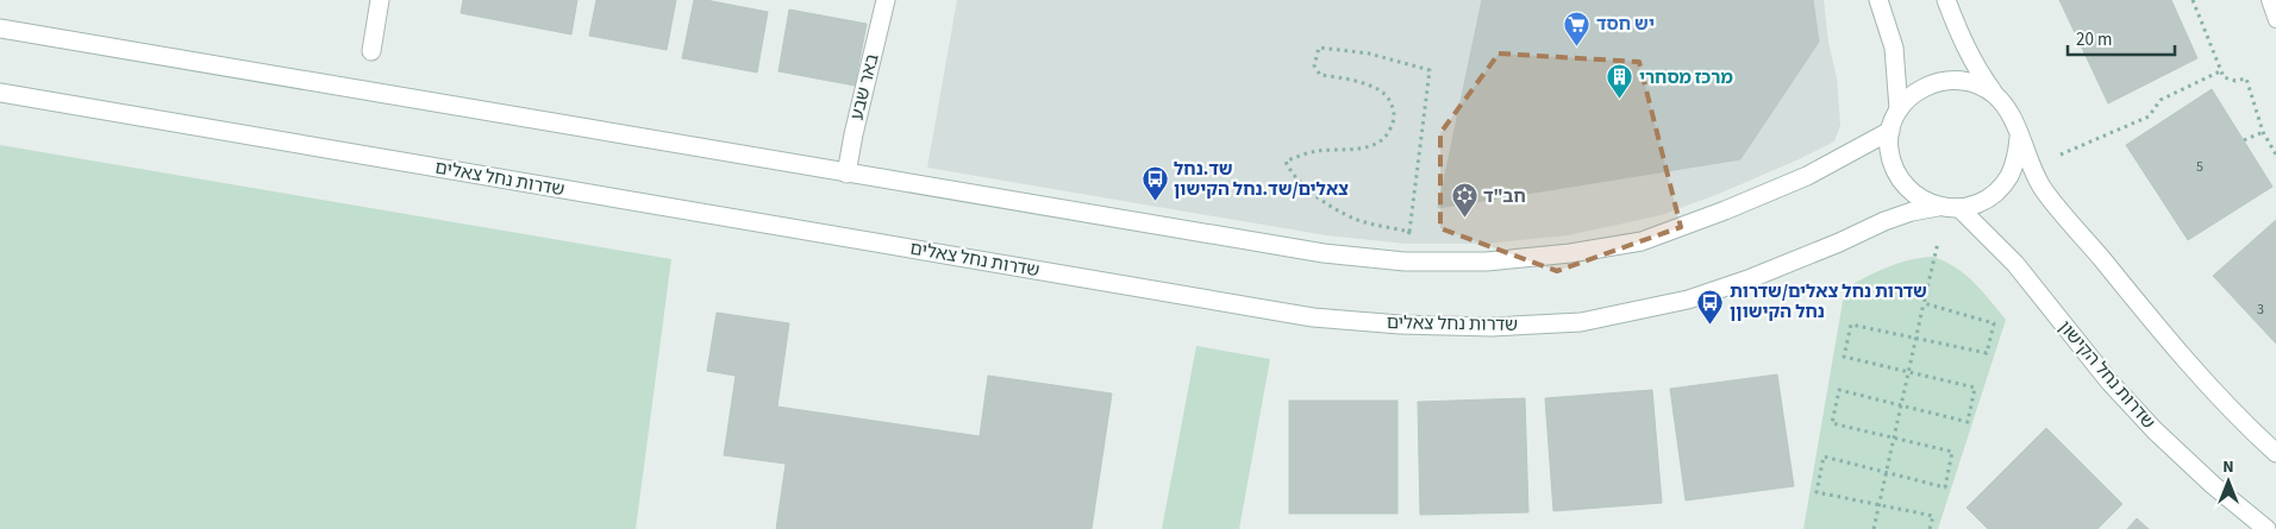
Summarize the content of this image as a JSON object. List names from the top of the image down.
{
  "streets": {
    "main road": ["באר שבע", "שדרות נחל צאלים", "שדרות נחל הקישון"]
  },
  "crossings": [
    ["שדרות נחל צאלים", "שדרות נחל הקישון"]
  ],
  "places": {
    "supermarket": ["יש חסד"],
    "building": ["מרכז מסחרי"],
    "bus stop": ["שד.נחל צאלים/שד.נחל הקישון", "שדרות נחל צאלים/שדרות נחל הקישוןן"],
    "synagogue": ["חב\"ד"]
  },
  "house_numbers": ["5", "3"],
  "scale_bar": "20 m",
  "north": "top"
}
